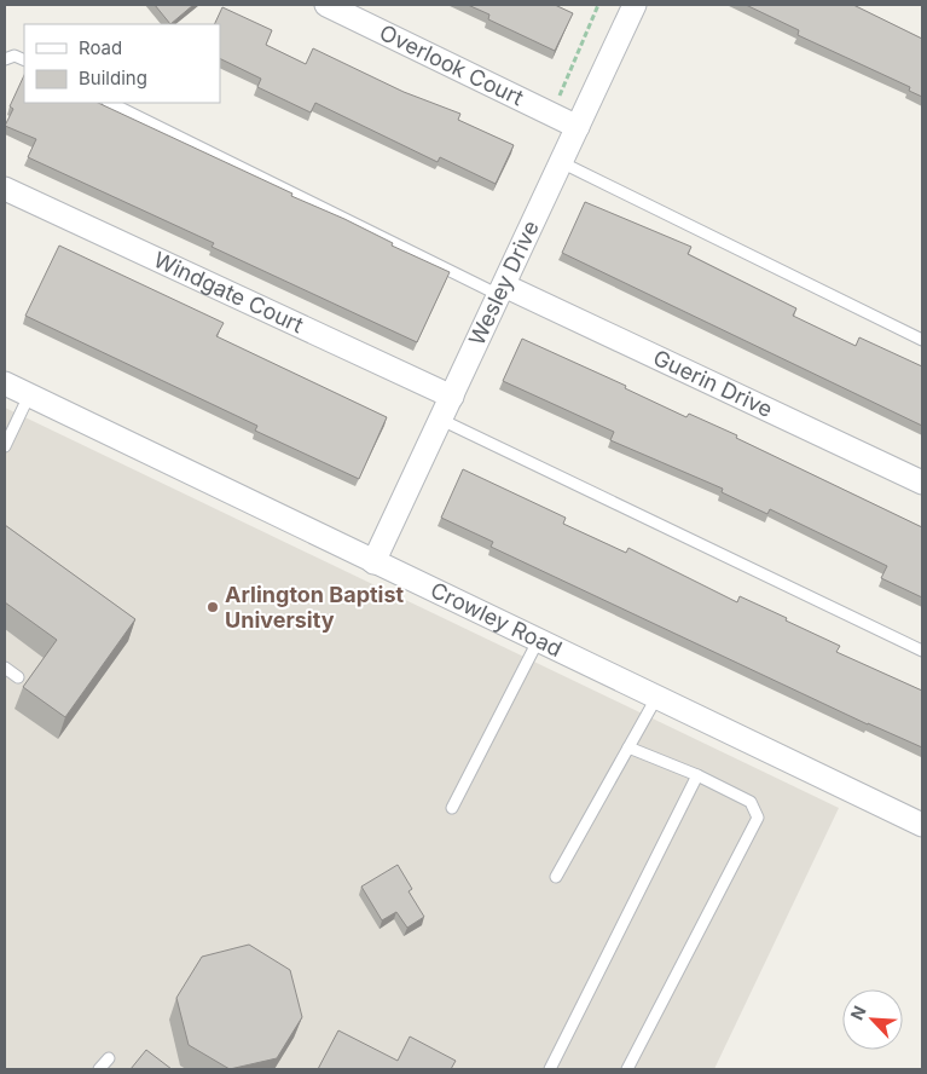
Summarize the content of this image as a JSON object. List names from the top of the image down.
{
  "streets": {
    "street": [
      "Overlook Court",
      "Wesley Drive",
      "Windgate Court",
      "Guerin Drive",
      "Crowley Road"
    ]
  },
  "crossings": [
    ["Overlook Court", "Wesley Drive"],
    ["Wesley Drive", "Windgate Court"],
    ["Wesley Drive", "Guerin Drive"],
    ["Wesley Drive", "Crowley Road"]
  ],
  "places": ["Arlington Baptist University"],
  "legend": ["Road", "Building"],
  "north": "top left"
}
